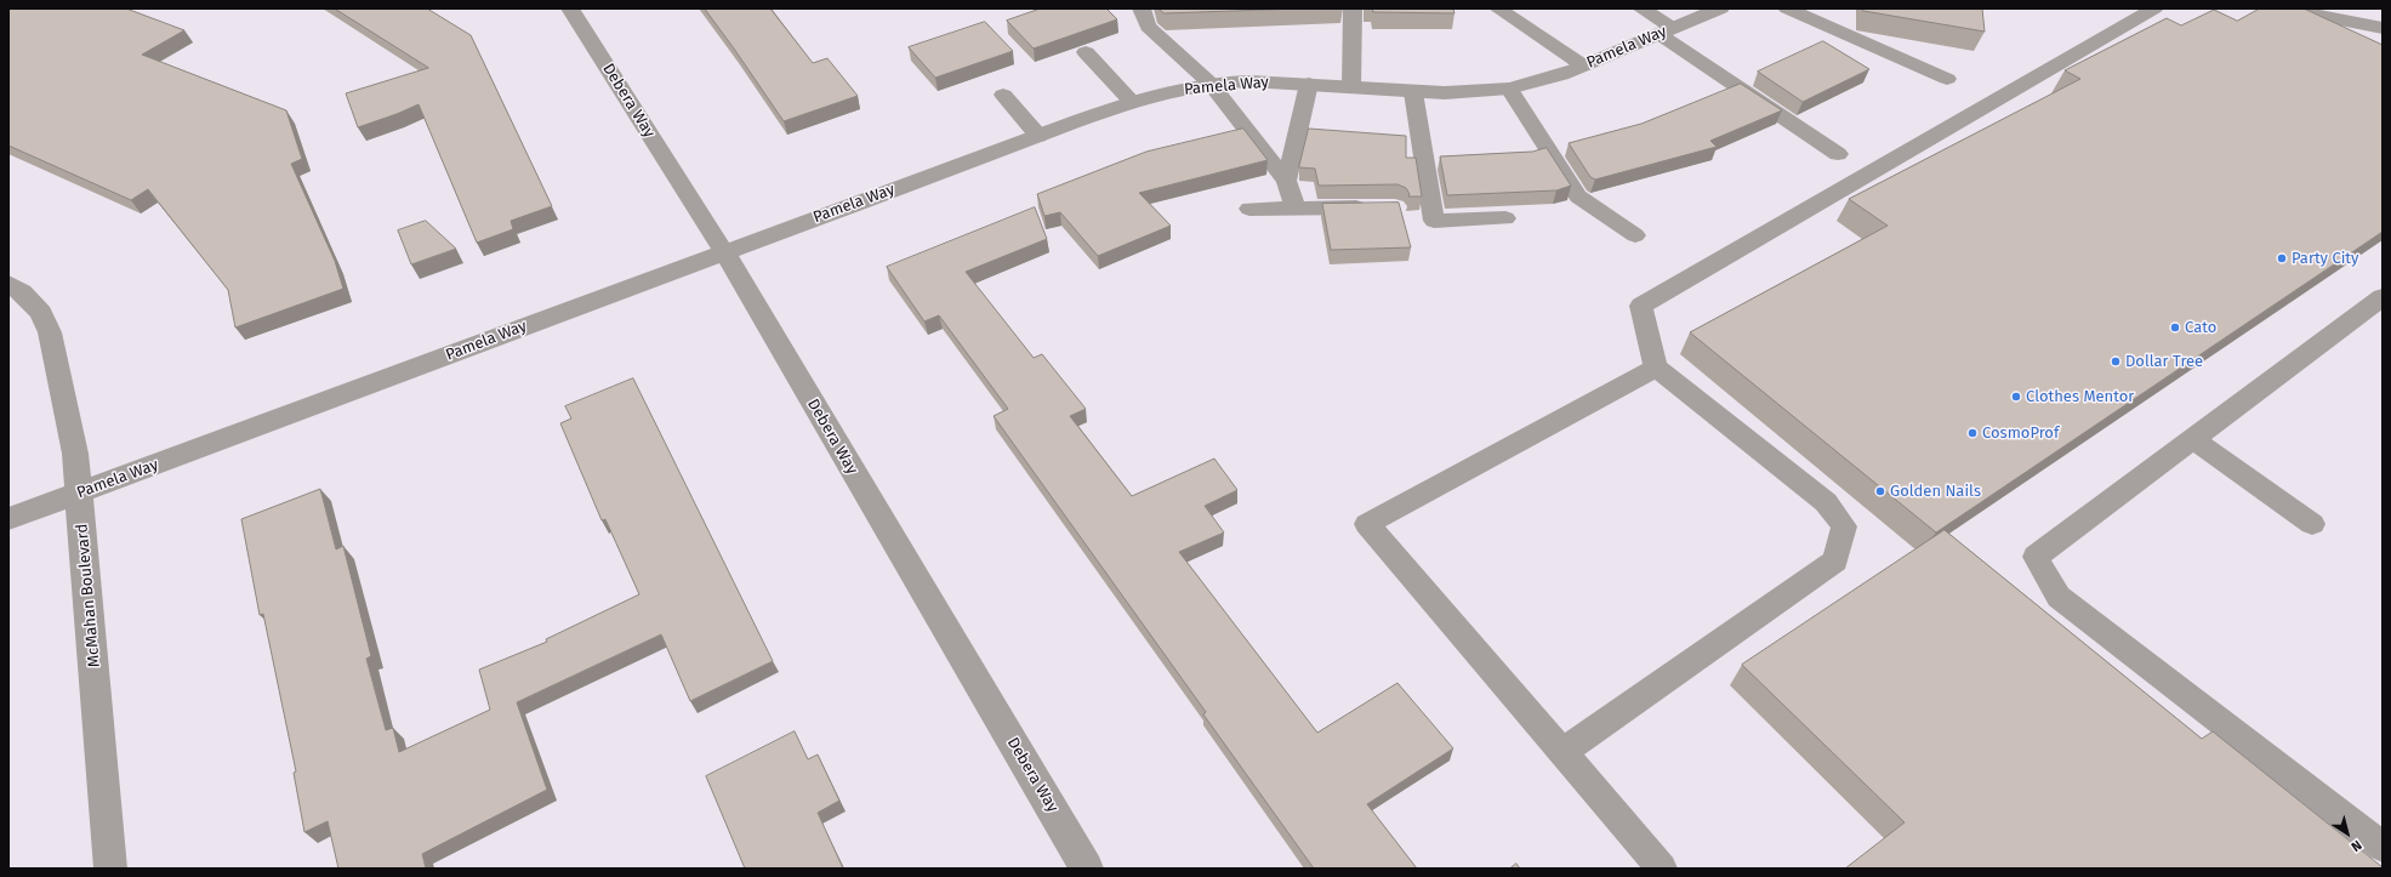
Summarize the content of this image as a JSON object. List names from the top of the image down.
{
  "streets": {
    "street": ["Pamela Way", "Debera Way", "McMahan Boulevard"]
  },
  "crossings": [
    ["Pamela Way", "Debera Way"],
    ["Pamela Way", "McMahan Boulevard"]
  ],
  "places": [
    "Party City",
    "Cato",
    "Dollar Tree",
    "Clothes Mentor",
    "CosmoProf",
    "Golden Nails"
  ],
  "north": "bottom right"
}
